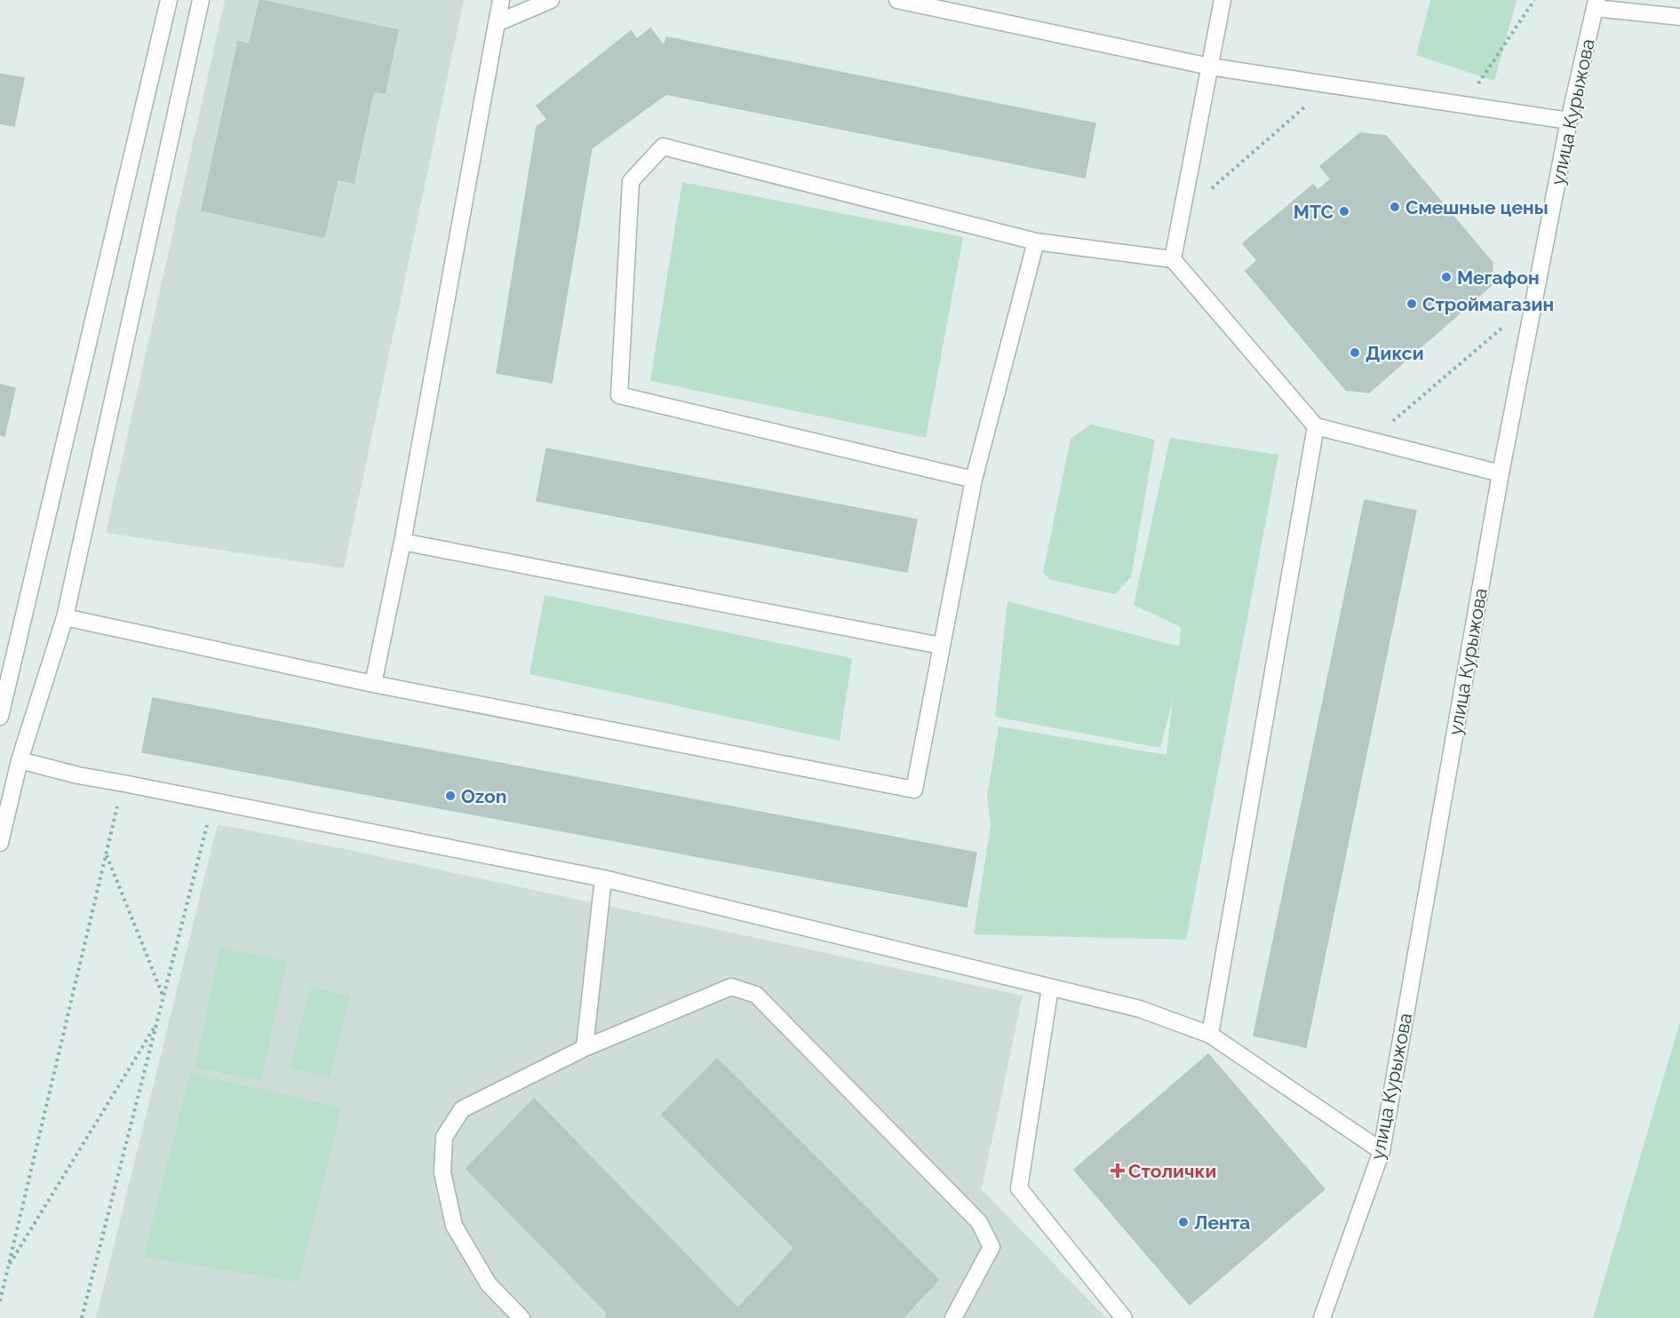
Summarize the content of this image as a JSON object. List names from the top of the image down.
{
  "streets": {
    "street": ["улица Курыжова"]
  },
  "places": {
    "other": [
      "Смешные цены",
      "МТС",
      "Мегафон",
      "Строймагазин",
      "Дикси",
      "Ozon",
      "Лента"
    ],
    "health": ["Столички"]
  }
}
